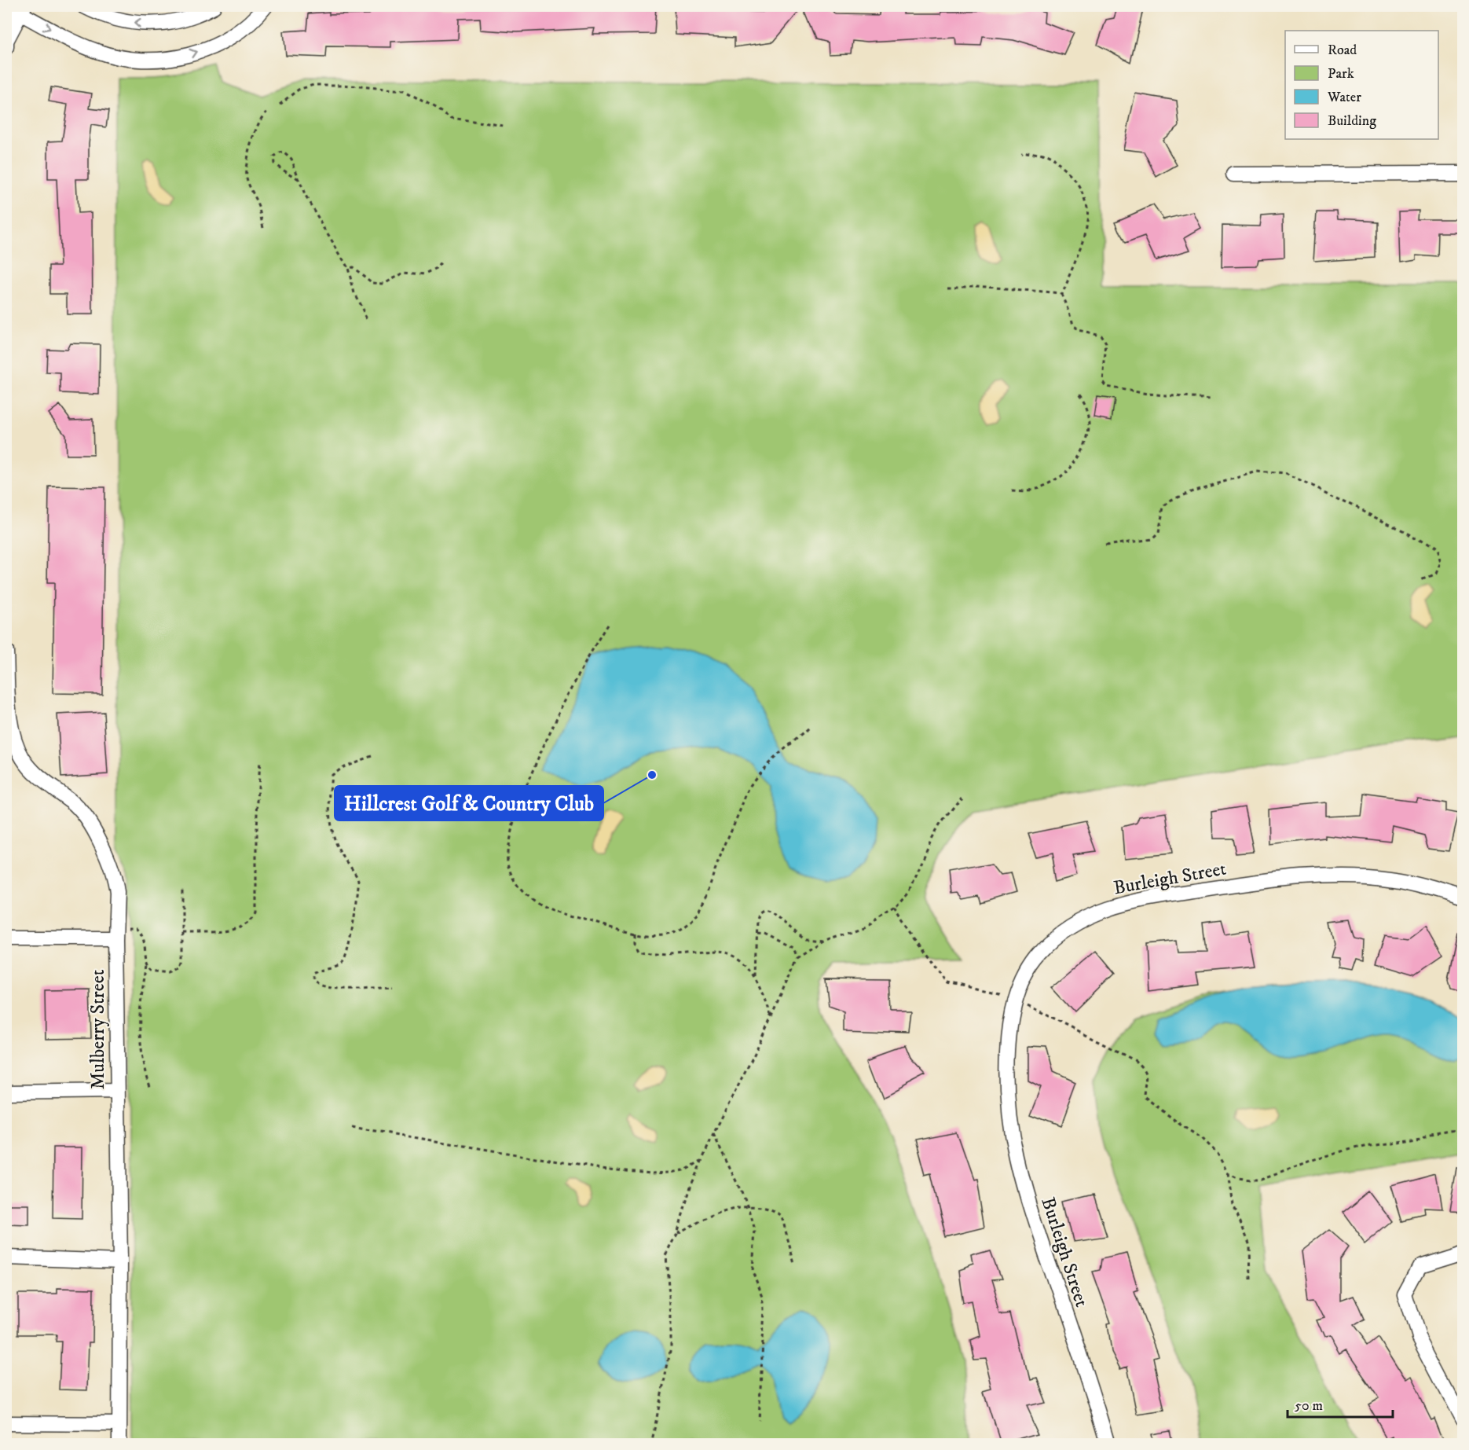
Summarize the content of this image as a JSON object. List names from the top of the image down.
{
  "streets": {
    "street": ["Burleigh Street", "Mulberry Street"]
  },
  "places": ["Hillcrest Golf & Country Club"],
  "legend": [
    "Road",
    "Park",
    "Water",
    "Building"
  ],
  "scale_bar": "50 m"
}
